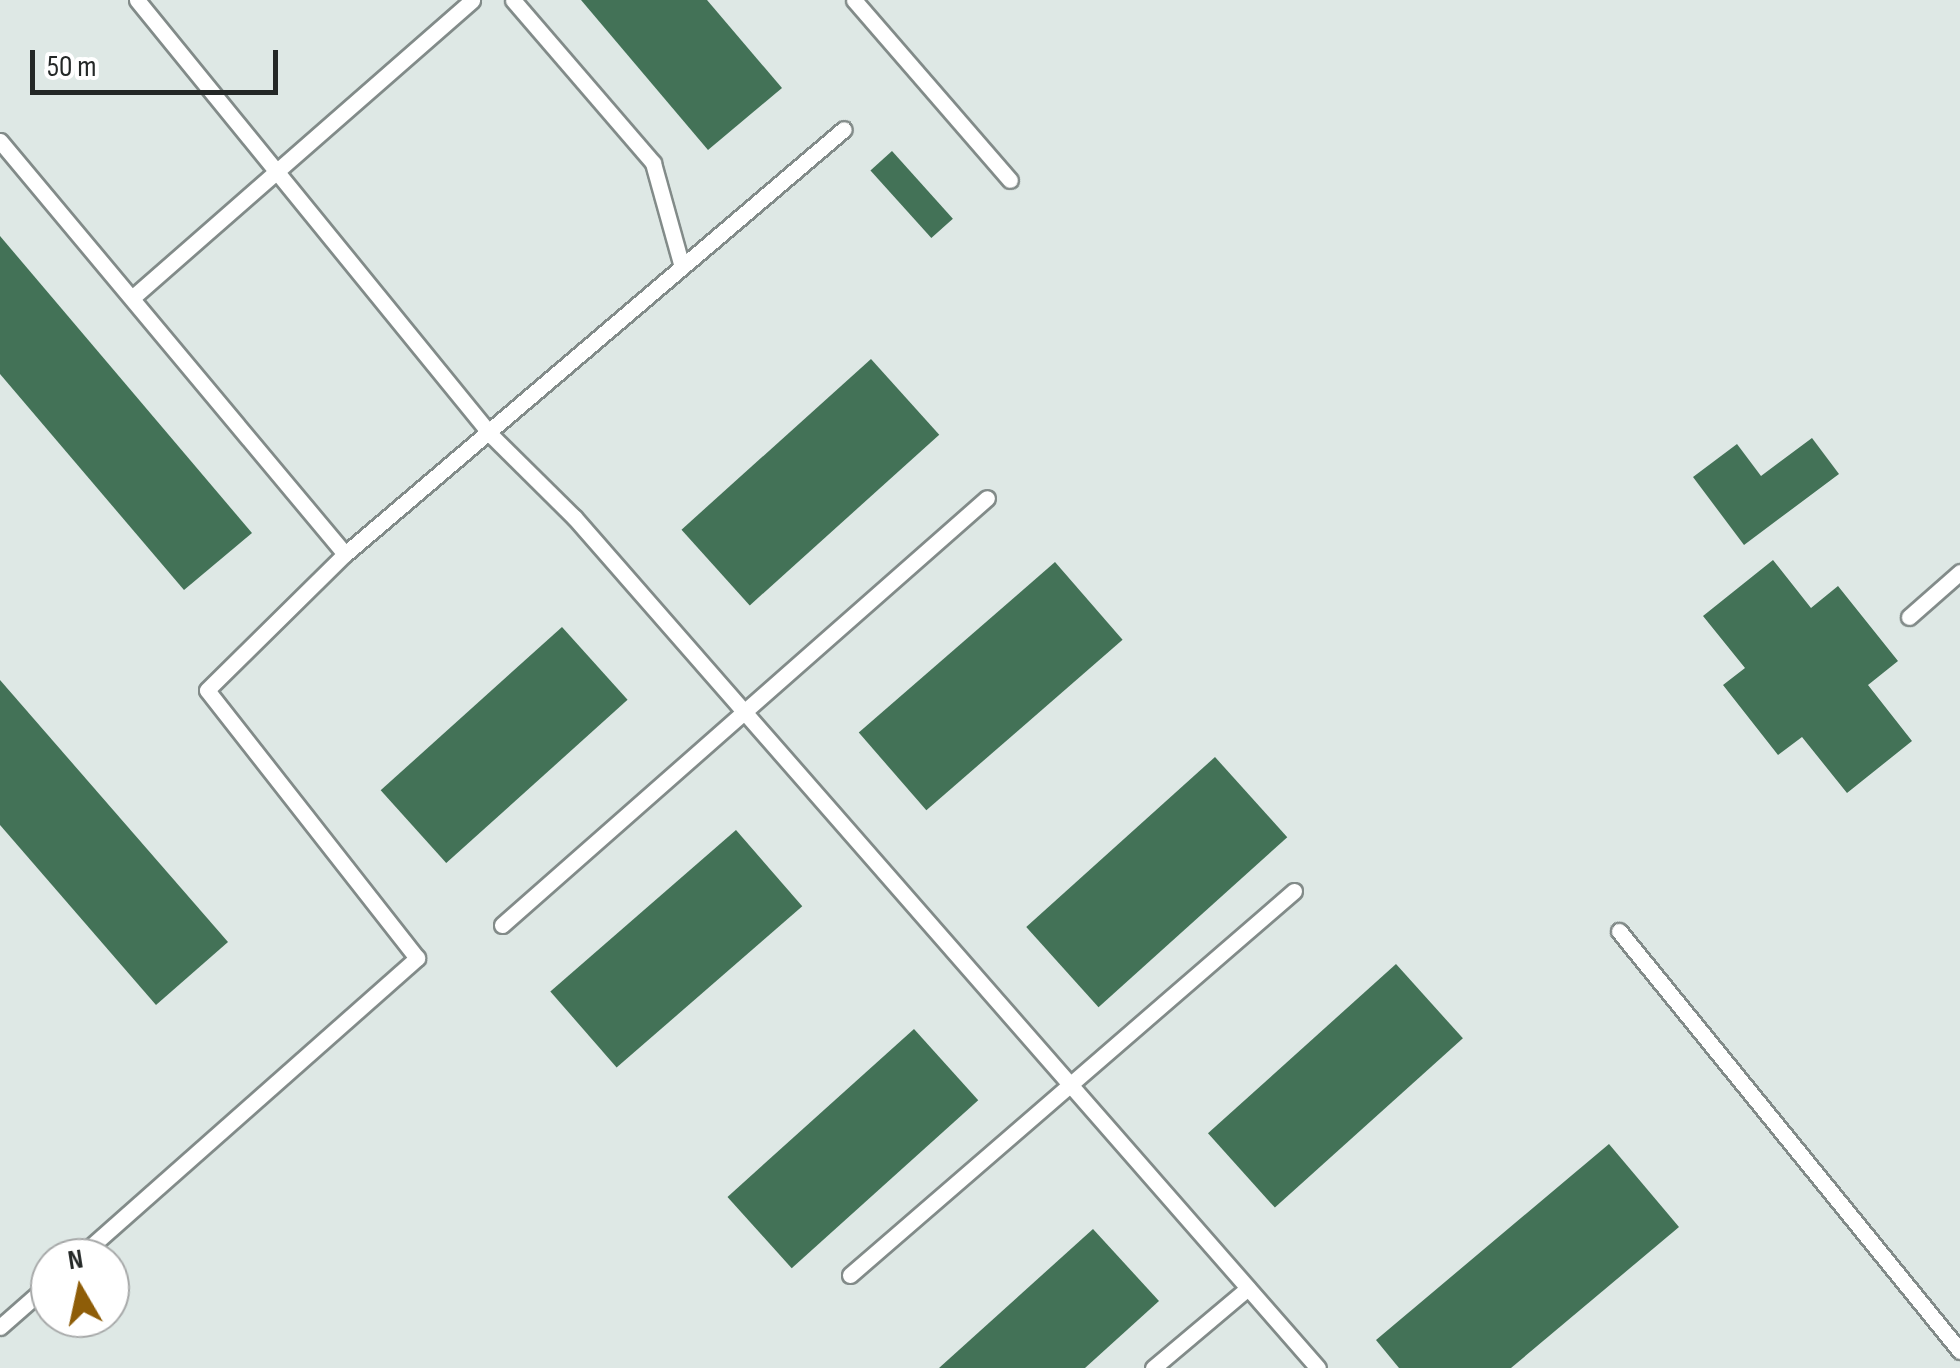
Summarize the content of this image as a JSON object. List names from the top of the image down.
{
  "scale_bar": "50 m",
  "north": "top"
}
